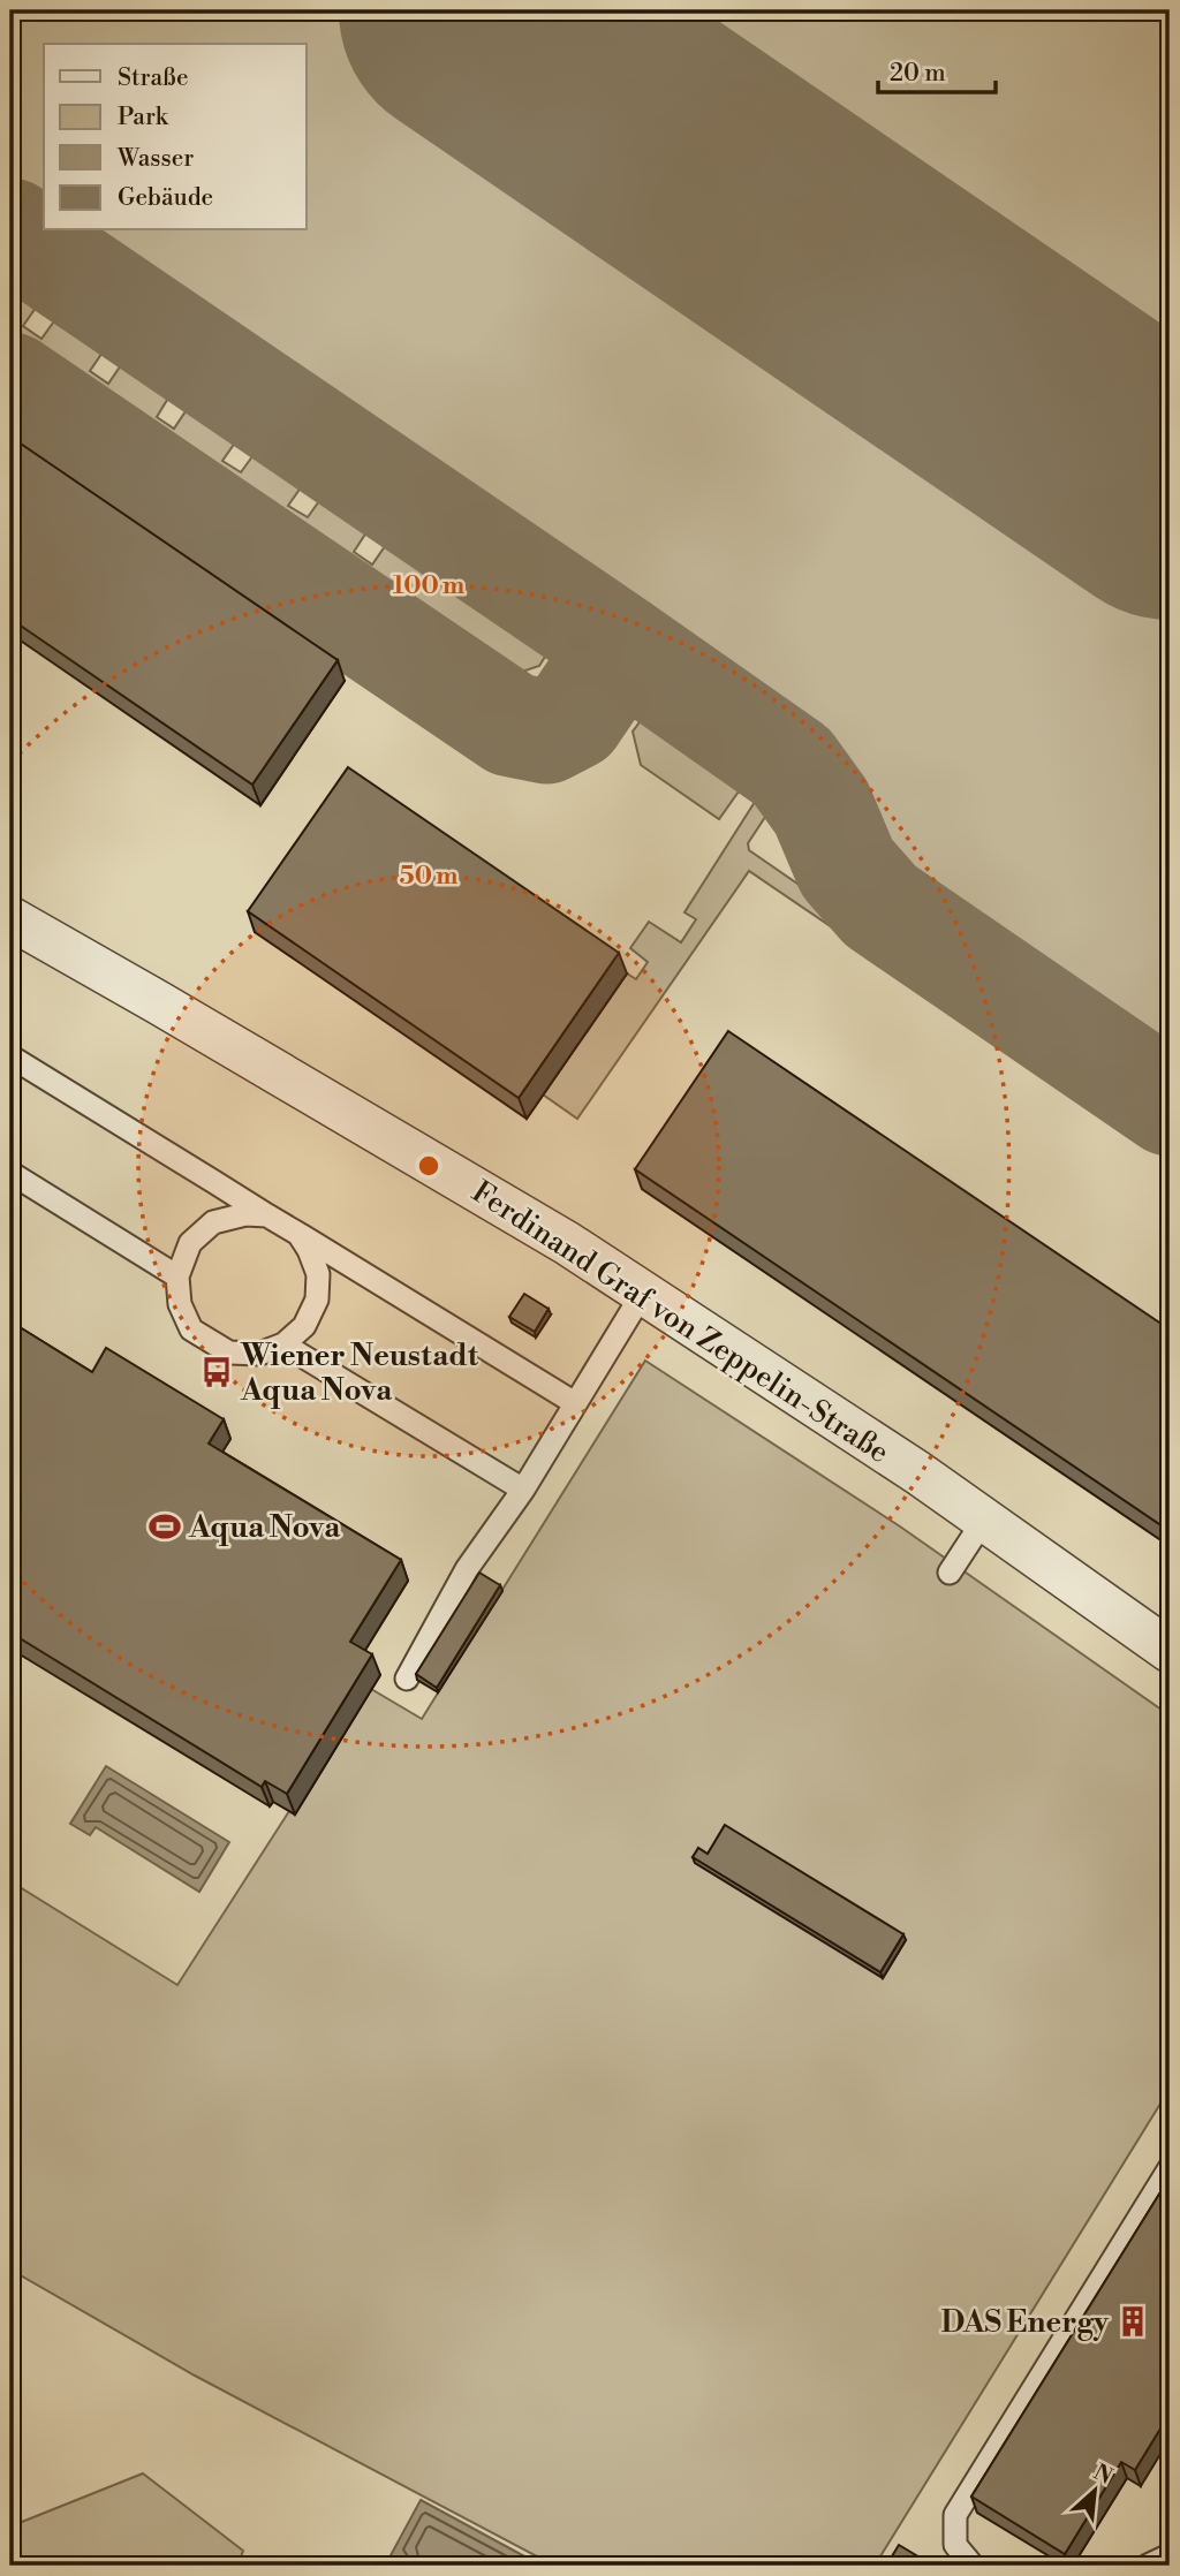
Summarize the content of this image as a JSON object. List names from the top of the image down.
{
  "streets": {
    "street": ["Ferdinand Graf von Zeppelin-Straße"]
  },
  "places": {
    "bus stop": ["Wiener Neustadt Aqua Nova"],
    "sports": ["Aqua Nova"],
    "building": ["DAS Energy"]
  },
  "legend": [
    "Straße",
    "Park",
    "Wasser",
    "Gebäude"
  ],
  "scale_bar": "20 m",
  "north": "top right",
  "rings": ["100 m", "50 m"]
}
